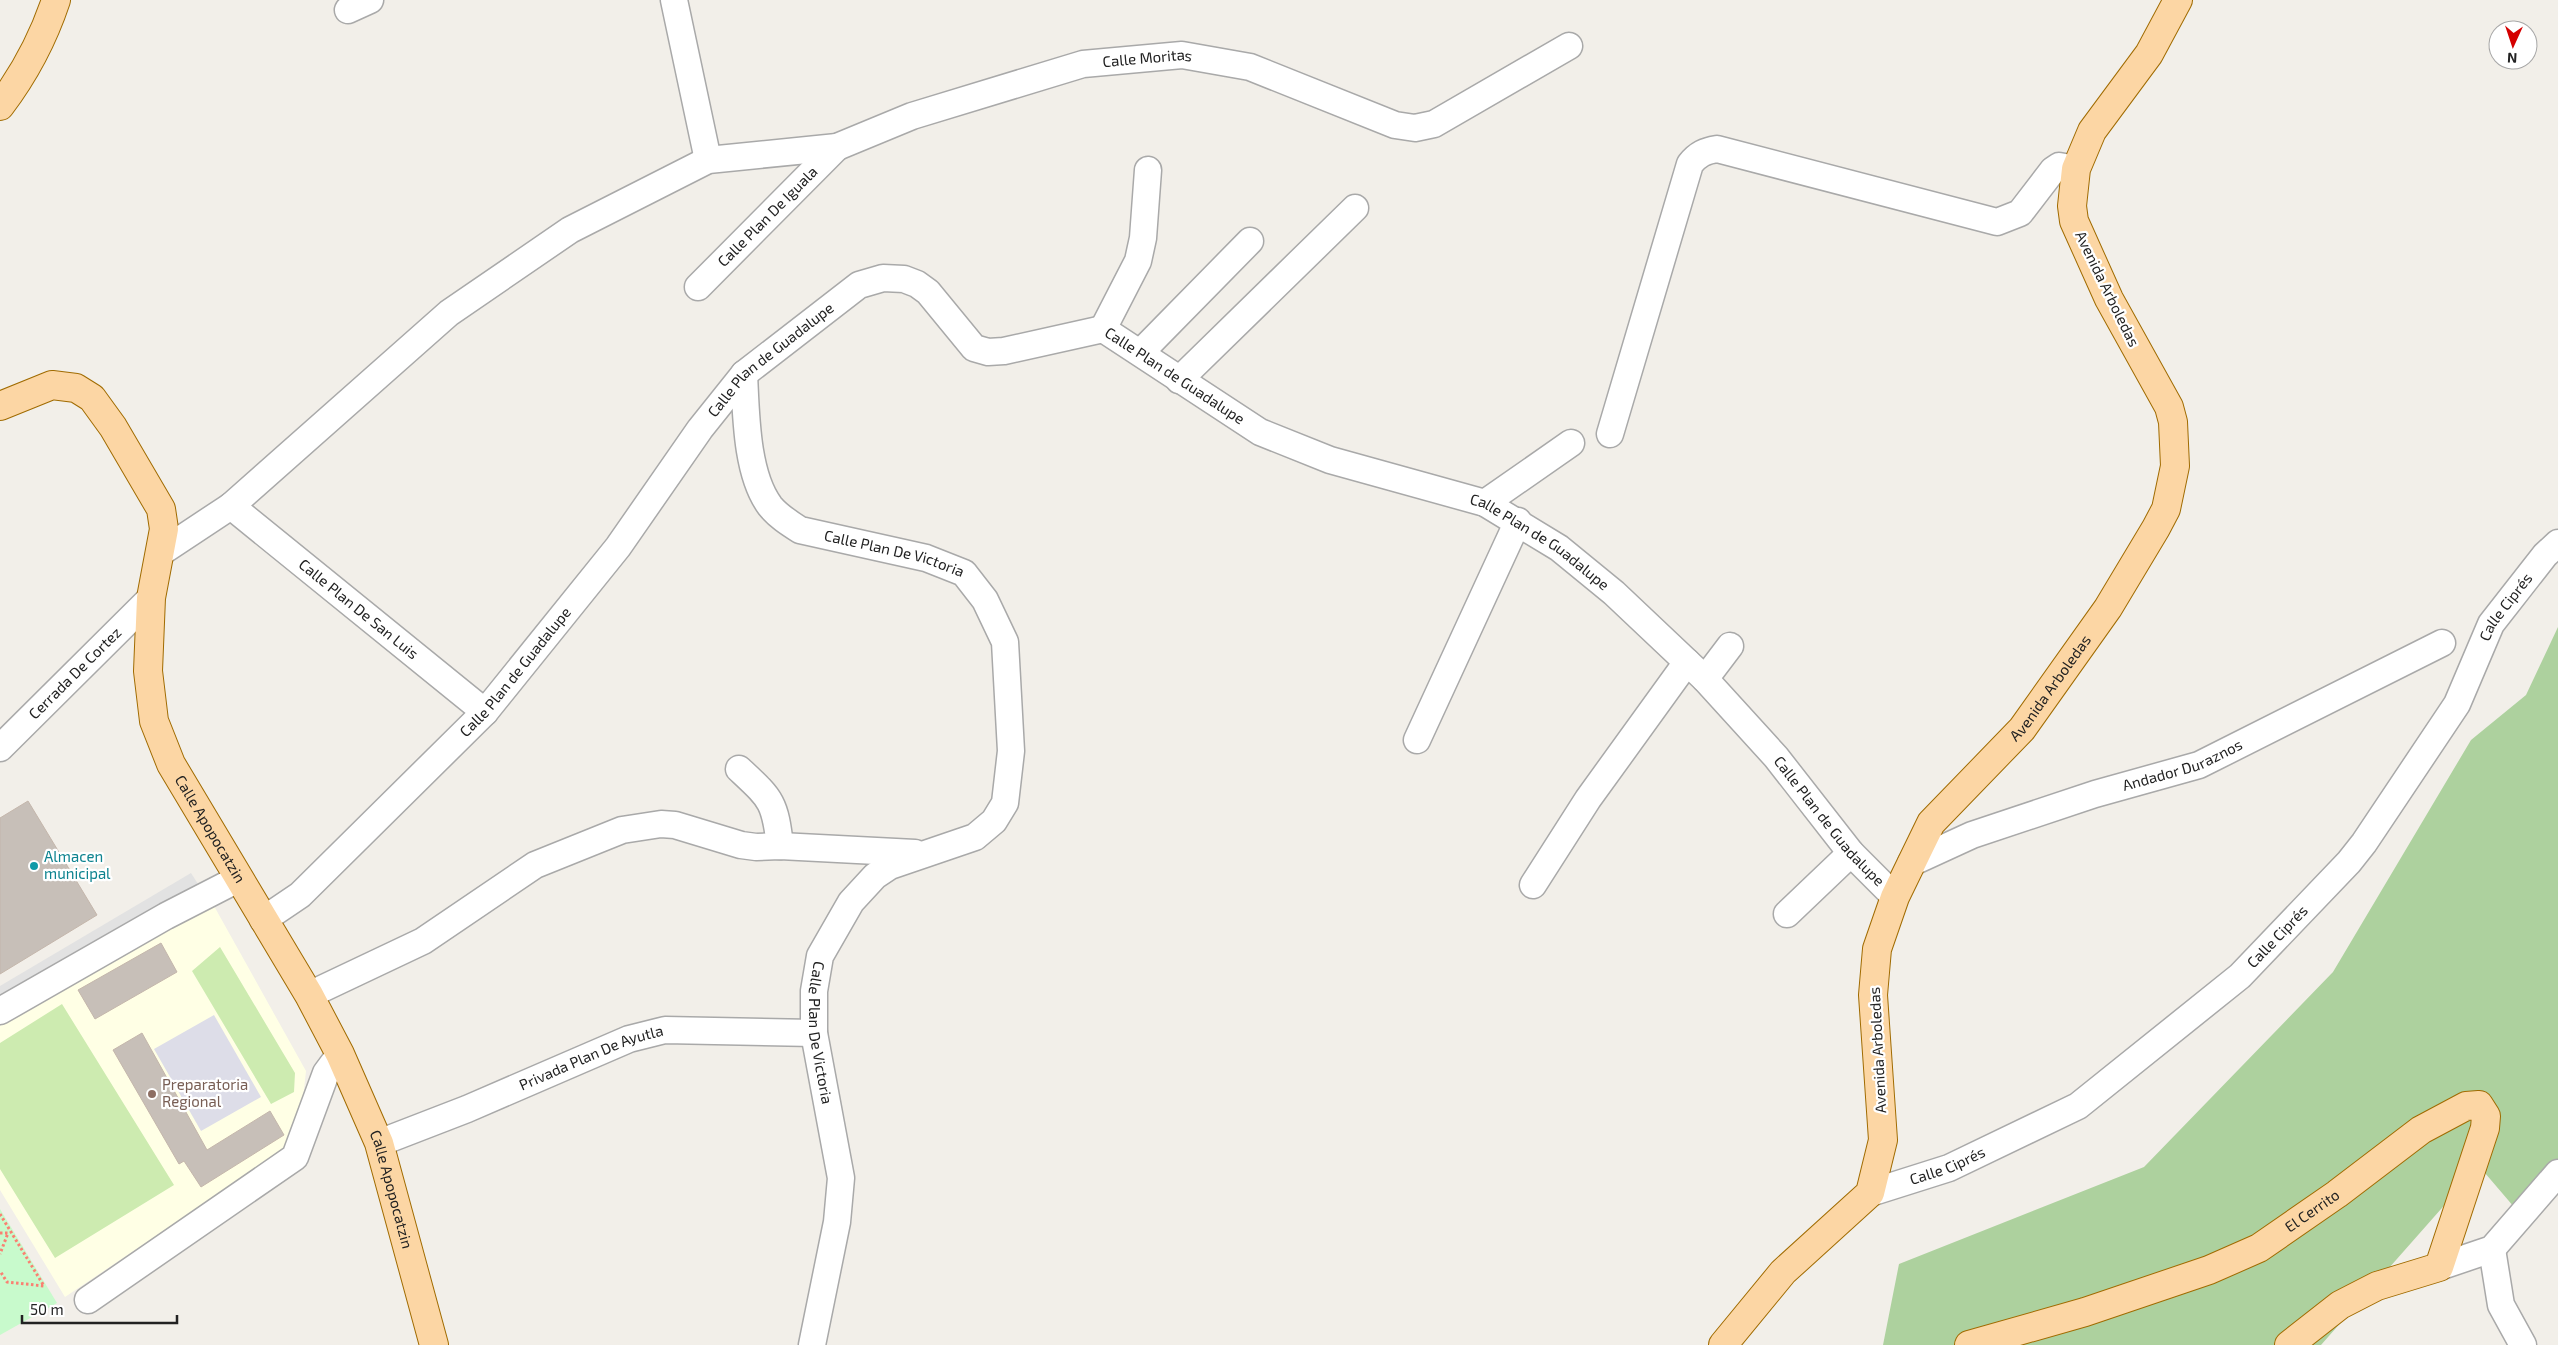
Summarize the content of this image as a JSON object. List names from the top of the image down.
{
  "streets": {
    "main road": ["Avenida Arboledas", "Calle Apopocatzin", "El Cerrito"],
    "street": [
      "Calle Moritas",
      "Calle Plan De Iguala",
      "Calle Plan de Guadalupe",
      "Calle Plan De Victoria",
      "Calle Ciprés",
      "Calle Plan De San Luis",
      "Cerrada De Cortez",
      "Andador Duraznos",
      "Privada Plan De Ayutla"
    ]
  },
  "crossings": [
    ["Calle Moritas", "Calle Plan De Iguala"],
    ["Avenida Arboledas", "Calle Plan de Guadalupe"],
    ["Avenida Arboledas", "Calle Ciprés"],
    ["Avenida Arboledas", "Andador Duraznos"],
    ["Calle Plan de Guadalupe", "Calle Plan De Victoria"],
    ["Calle Plan de Guadalupe", "Calle Plan De San Luis"],
    ["Calle Plan de Guadalupe", "Calle Apopocatzin"],
    ["Calle Plan De Victoria", "Privada Plan De Ayutla"],
    ["Cerrada De Cortez", "Calle Apopocatzin"],
    ["Calle Apopocatzin", "Privada Plan De Ayutla"]
  ],
  "places": ["Almacen municipal", "Preparatoria Regional"],
  "scale_bar": "50 m",
  "north": "bottom"
}
